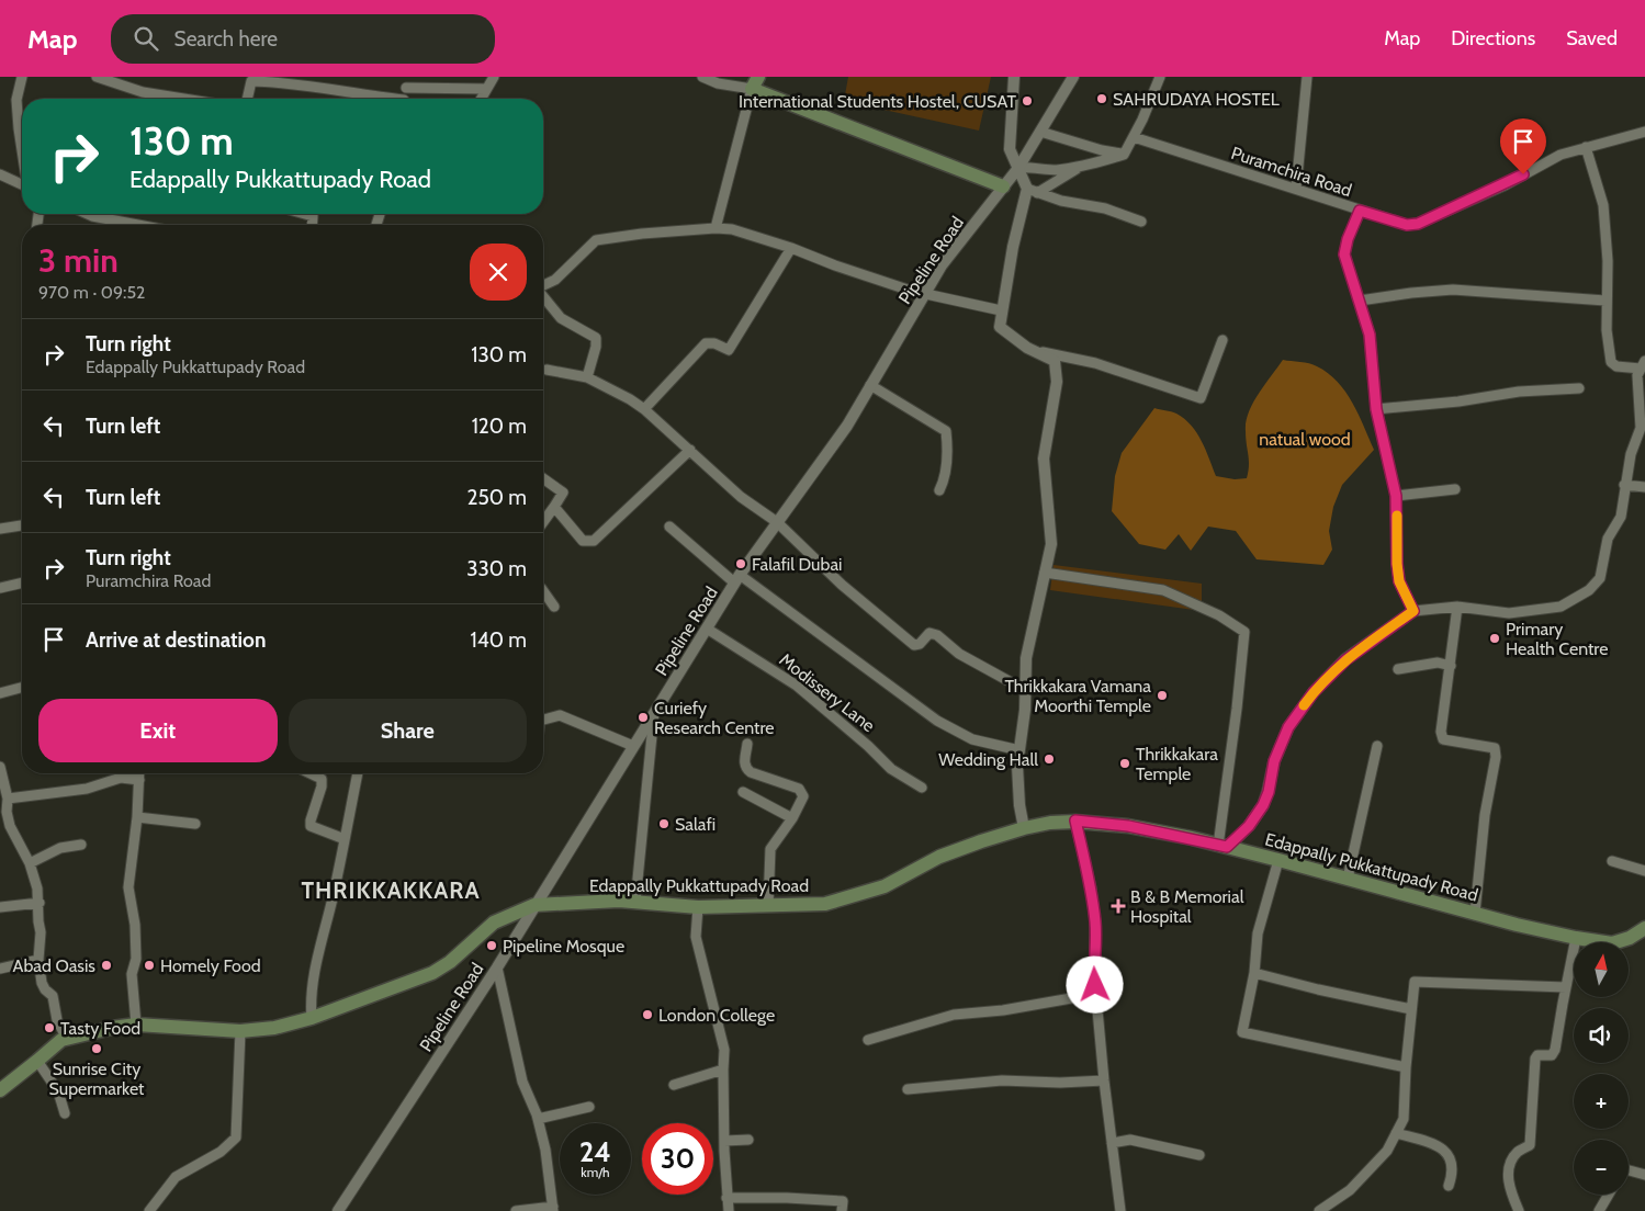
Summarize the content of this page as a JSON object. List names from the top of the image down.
{
  "streets": {
    "main road": ["Edappally Pukkattupady Road"],
    "street": ["Puramchira Road", "Pipeline Road", "Modissery Lane"]
  },
  "crossings": [
    ["Pipeline Road", "Modissery Lane"],
    ["Pipeline Road", "Edappally Pukkattupady Road"]
  ],
  "districts": ["THRIKKAKKARA"],
  "parks": ["natual wood"],
  "places": {
    "other": [
      "SAHRUDAYA HOSTEL",
      "International Students Hostel, CUSAT",
      "Falafil Dubai",
      "Primary Health Centre",
      "Thrikkakara Vamana Moorthi Temple",
      "Curiefy Research Centre",
      "Wedding Hall",
      "Thrikkakara Temple",
      "Salafi",
      "Pipeline Mosque",
      "Abad Oasis",
      "Homely Food",
      "London College",
      "Tasty Food",
      "Sunrise City Supermarket"
    ],
    "health": ["B & B Memorial Hospital"]
  },
  "north": "top",
  "page": {
    "header": "Map",
    "search": "Search here",
    "nav": ["Map", "Directions", "Saved"],
    "turn": ["130 m", "Edappally Pukkattupady Road"],
    "heading": ["3 min", "970 m · 09:52"],
    "list": [
      {
        "name": "Turn right",
        "note": "Edappally Pukkattupady Road",
        "value": "130 m"
      },
      {
        "name": "Turn left",
        "value": "120 m"
      },
      {
        "name": "Turn left",
        "value": "250 m"
      },
      {
        "name": "Turn right",
        "note": "Puramchira Road",
        "value": "330 m"
      },
      {
        "name": "Arrive at destination",
        "value": "140 m"
      }
    ],
    "buttons": ["Exit", "Share"],
    "map_buttons": ["+", "−"],
    "speed": "24 km/h",
    "limit": "30"
  }
}
